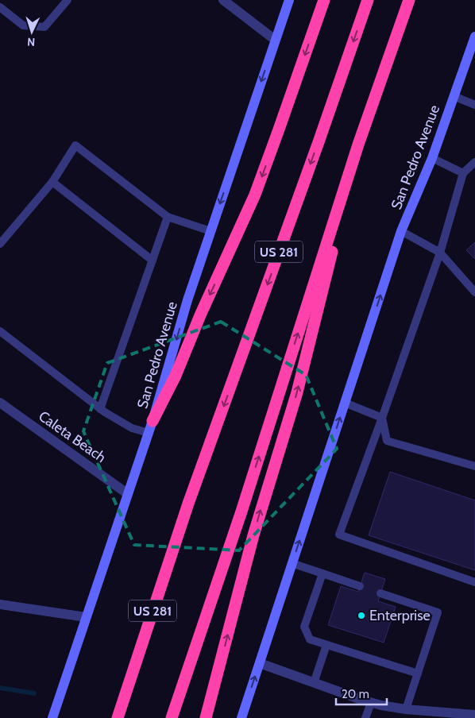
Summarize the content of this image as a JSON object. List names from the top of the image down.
{
  "streets": {
    "highway": ["US 281"],
    "main road": ["San Pedro Avenue"],
    "street": ["Caleta Beach"]
  },
  "crossings": [
    ["San Pedro Avenue", "Caleta Beach"]
  ],
  "places": ["Enterprise"],
  "scale_bar": "20 m",
  "north": "bottom"
}
